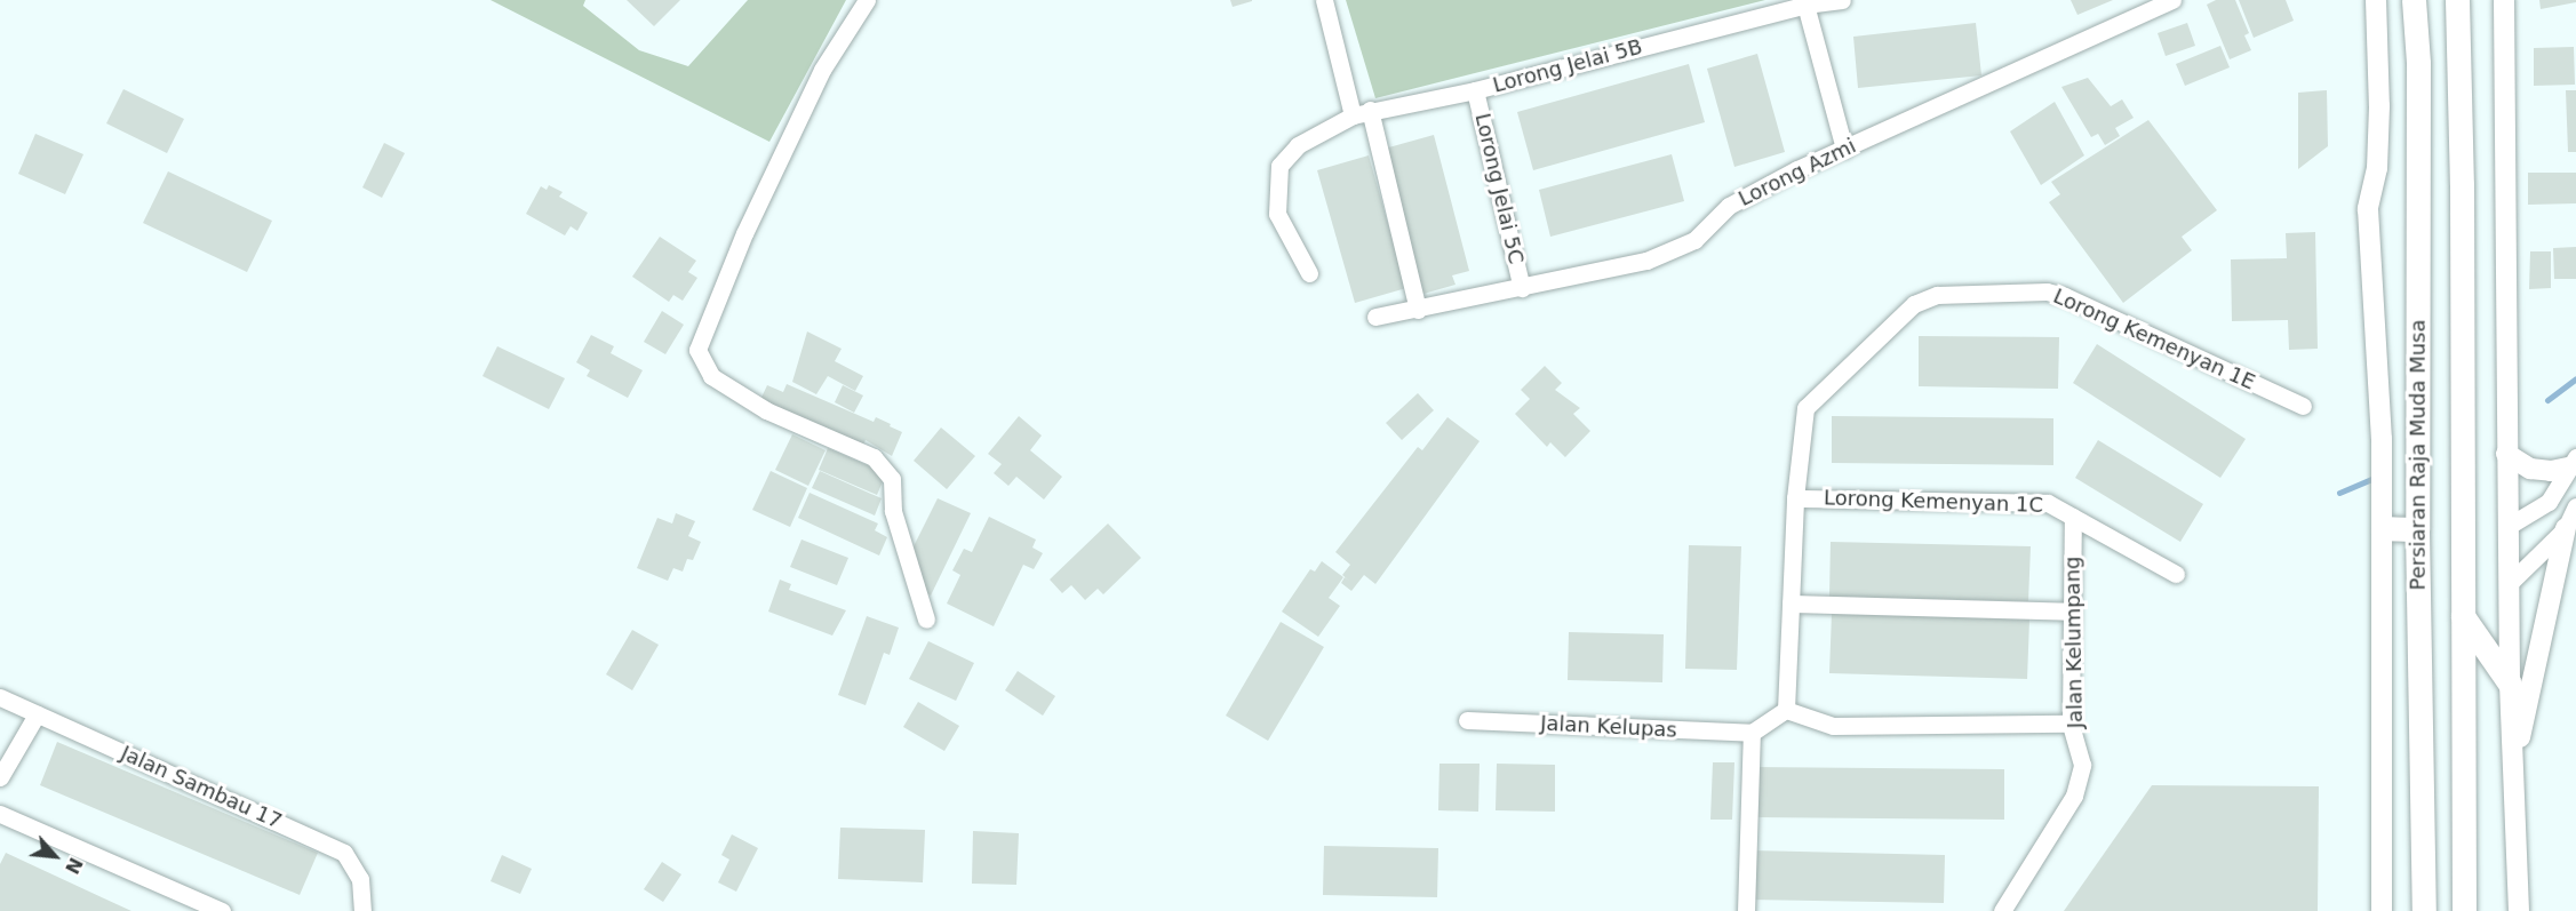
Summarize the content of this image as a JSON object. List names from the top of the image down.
{
  "streets": {
    "main road": ["Persiaran Raja Muda Musa"],
    "street": [
      "Lorong Jelai 5B",
      "Lorong Azmi",
      "Lorong Jelai 5C",
      "Lorong Kemenyan 1E",
      "Lorong Kemenyan 1C",
      "Jalan Kelumpang",
      "Jalan Kelupas",
      "Jalan Sambau 17"
    ]
  },
  "crossings": [
    ["Lorong Jelai 5B", "Lorong Jelai 5C"],
    ["Lorong Azmi", "Lorong Jelai 5C"],
    ["Lorong Kemenyan 1E", "Lorong Kemenyan 1C"],
    ["Lorong Kemenyan 1C", "Jalan Kelumpang"]
  ],
  "north": "bottom right"
}
